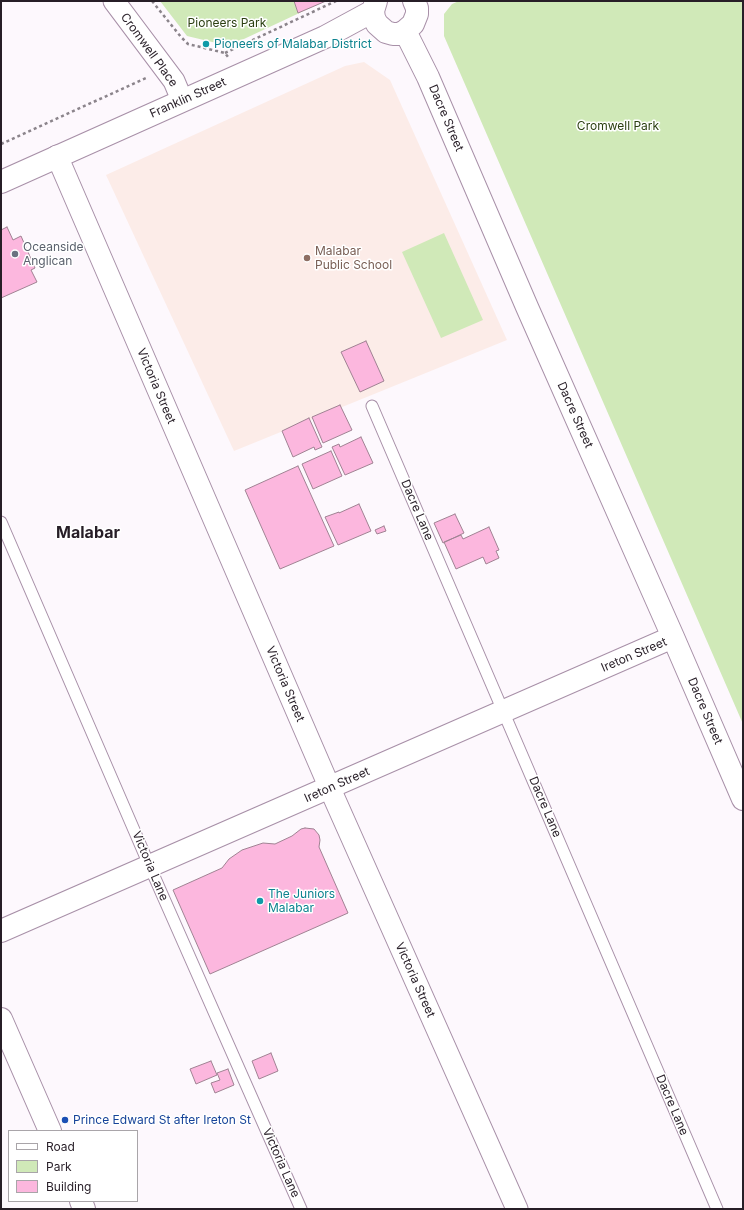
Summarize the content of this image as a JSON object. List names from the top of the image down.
{
  "streets": {
    "street": [
      "Cromwell Place",
      "Franklin Street",
      "Dacre Street",
      "Victoria Street",
      "Ireton Street"
    ],
    "lane": ["Dacre Lane", "Victoria Lane"]
  },
  "crossings": [
    ["Cromwell Place", "Franklin Street"],
    ["Franklin Street", "Victoria Street"],
    ["Dacre Street", "Ireton Street"],
    ["Victoria Street", "Ireton Street"],
    ["Dacre Lane", "Ireton Street"],
    ["Ireton Street", "Victoria Lane"]
  ],
  "districts": ["Malabar"],
  "parks": ["Pioneers Park", "Cromwell Park"],
  "places": [
    "Pioneers of Malabar District",
    "Oceanside Anglican",
    "Malabar Public School",
    "The Juniors Malabar",
    "Prince Edward St after Ireton St"
  ],
  "legend": ["Road", "Park", "Building"]
}
